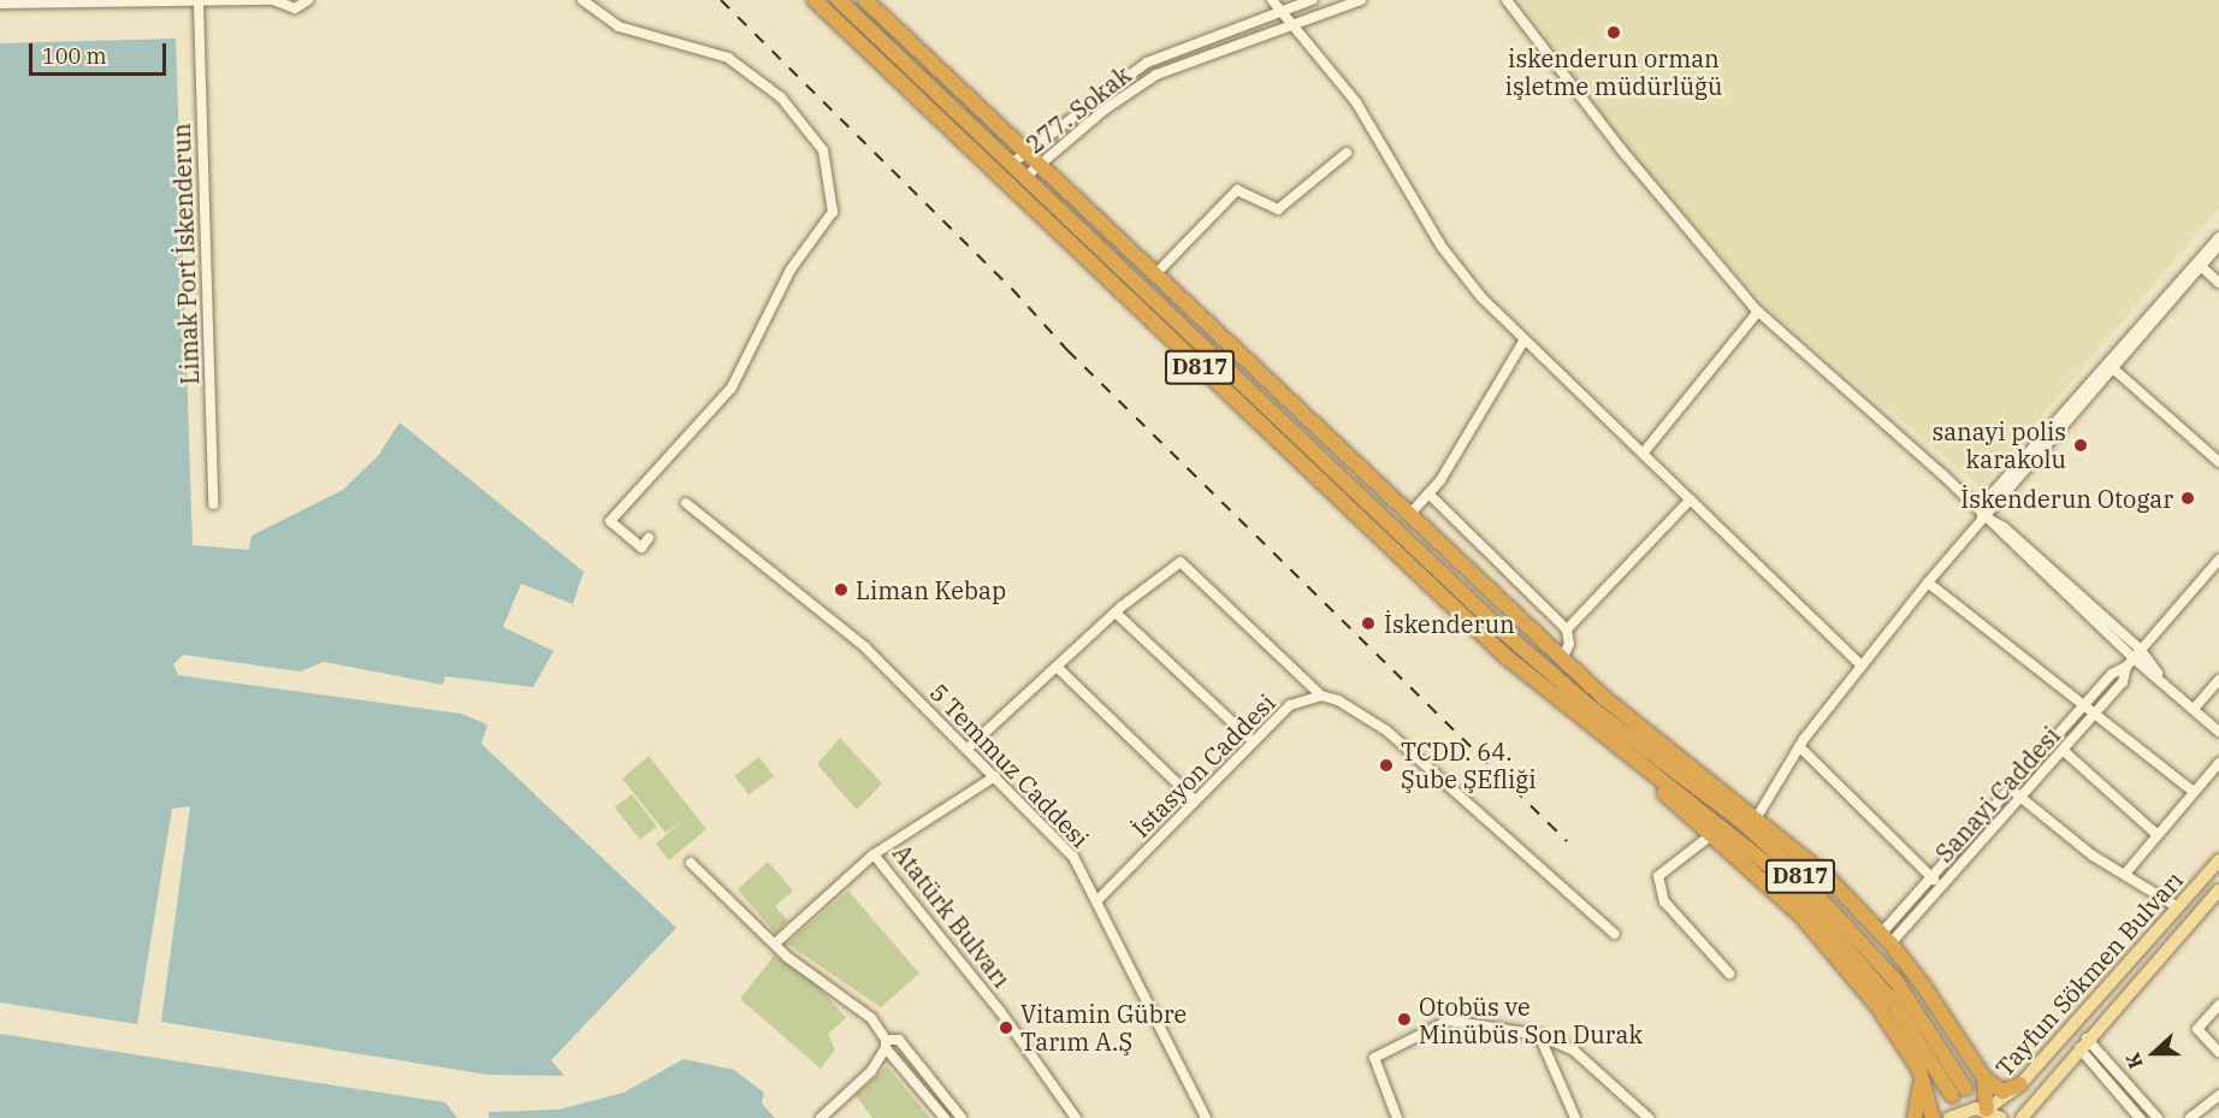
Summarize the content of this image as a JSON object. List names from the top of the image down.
{
  "streets": {
    "highway": ["D817"],
    "main road": ["Tayfun Sökmen Bulvarı"],
    "street": [
      "277. Sokak",
      "Limak Port İskenderun",
      "5 Temmuz Caddesi",
      "İstasyon Caddesi",
      "Sanayi Caddesi",
      "Atatürk Bulvarı"
    ]
  },
  "crossings": [
    ["277. Sokak", "D817"],
    ["5 Temmuz Caddesi", "İstasyon Caddesi"],
    ["5 Temmuz Caddesi", "Atatürk Bulvarı"]
  ],
  "places": [
    "iskenderun orman işletme müdürlüğü",
    "sanayi polis karakolu",
    "İskenderun Otogar",
    "Liman Kebap",
    "İskenderun",
    "TCDD. 64. Şube ŞEfliği",
    "Otobüs ve Minübüs Son Durak",
    "Vitamin Gübre Tarım A.Ş"
  ],
  "scale_bar": "100 m",
  "north": "left"
}
